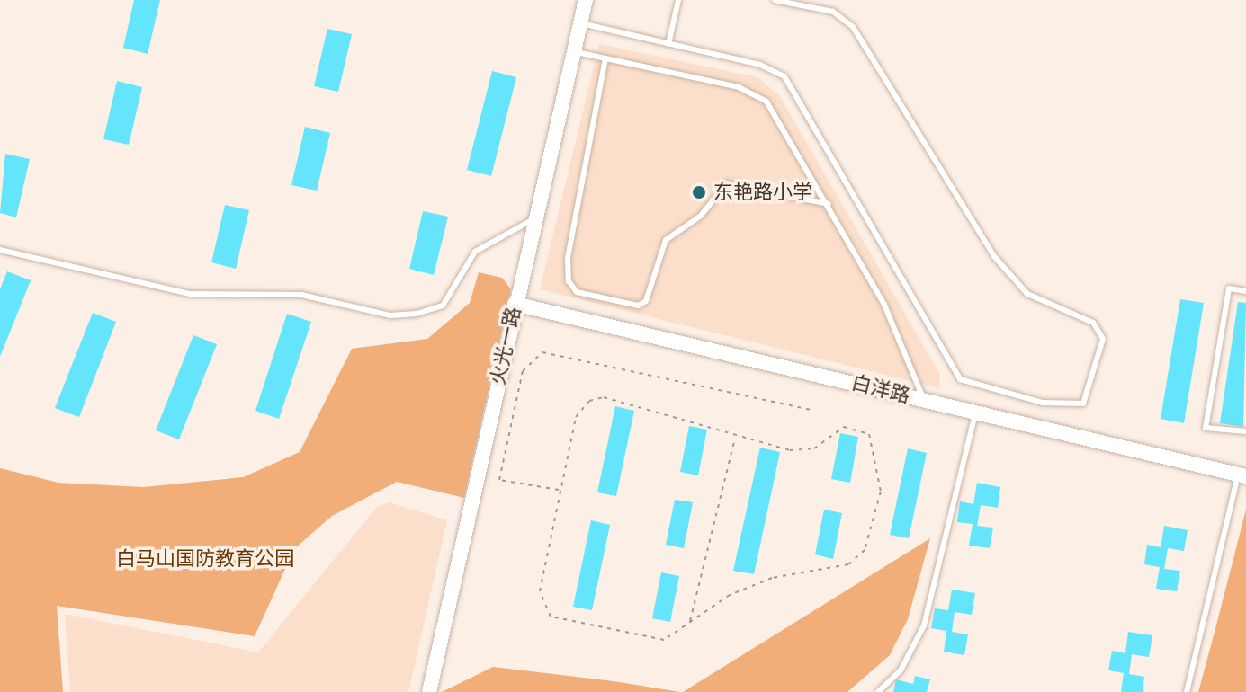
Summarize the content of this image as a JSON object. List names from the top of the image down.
{
  "streets": {
    "street": ["火光一路", "白洋路"]
  },
  "crossings": [
    ["火光一路", "白洋路"]
  ],
  "parks": ["白马山国防教育公园"],
  "places": ["东艳路小学"]
}
